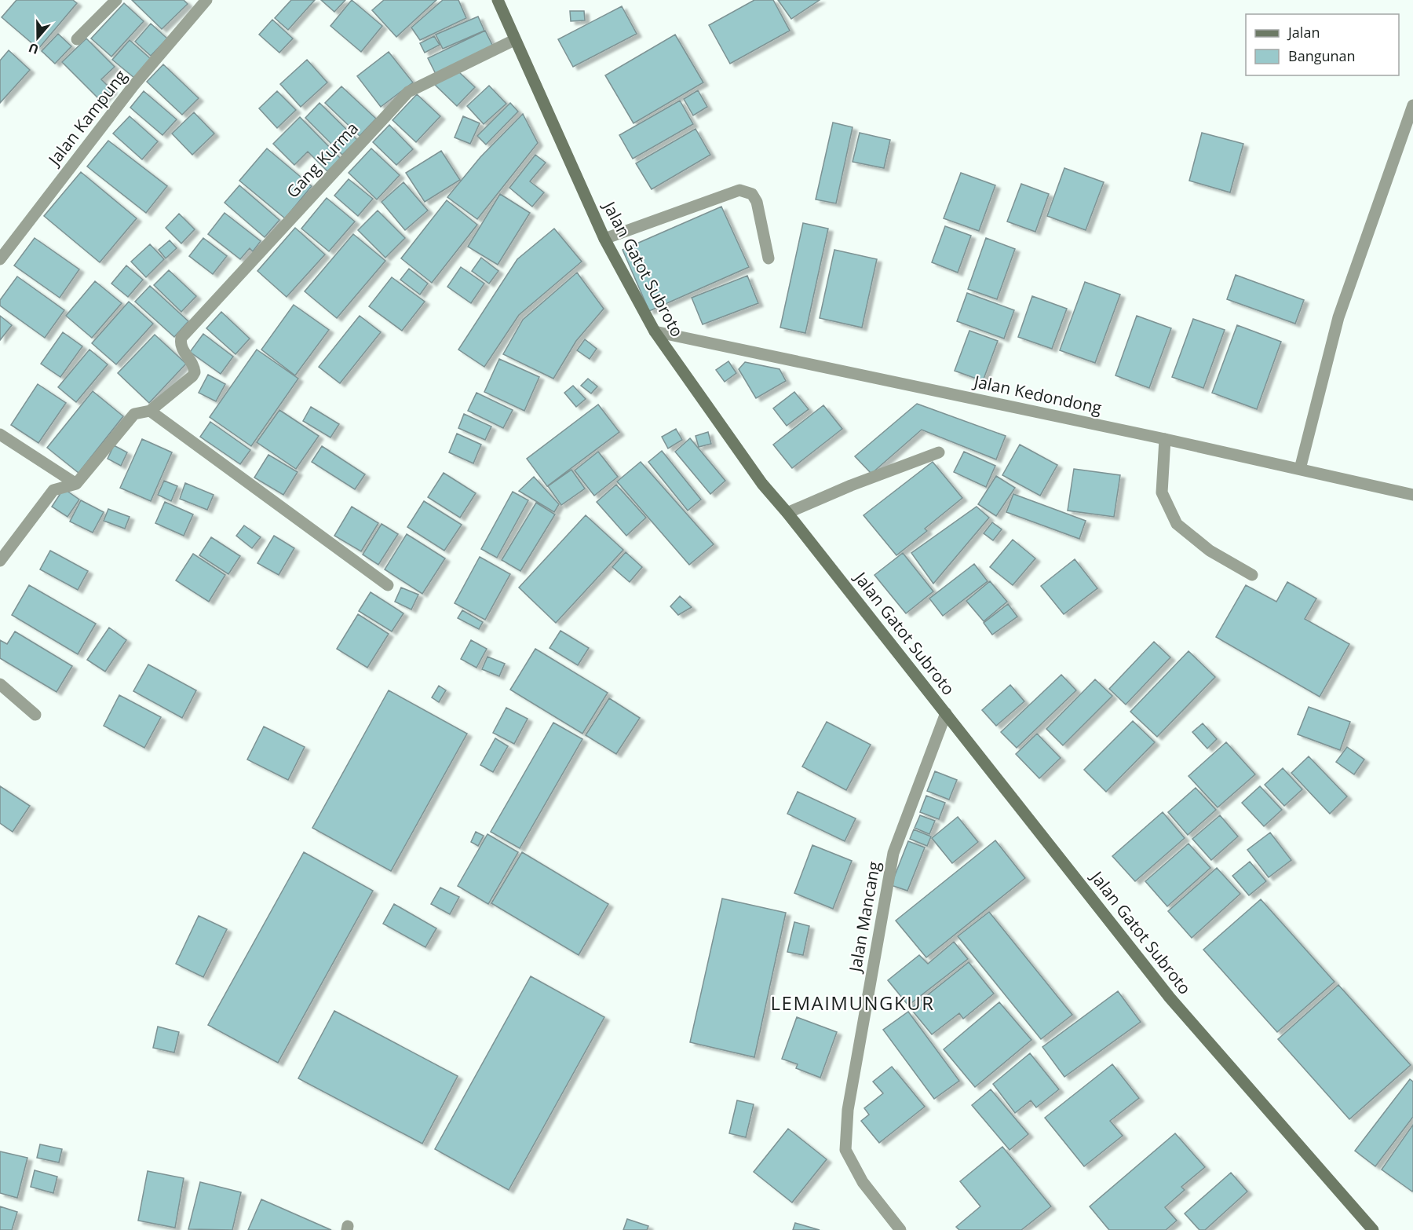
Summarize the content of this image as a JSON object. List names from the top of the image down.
{
  "streets": {
    "main road": ["Jalan Gatot Subroto"],
    "street": [
      "Jalan Kampung",
      "Gang Kurma",
      "Jalan Kedondong",
      "Jalan Mancang"
    ]
  },
  "crossings": [
    ["Gang Kurma", "Jalan Gatot Subroto"],
    ["Jalan Gatot Subroto", "Jalan Kedondong"],
    ["Jalan Gatot Subroto", "Jalan Mancang"]
  ],
  "districts": ["LEMAIMUNGKUR"],
  "legend": ["Jalan", "Bangunan"],
  "north": "bottom"
}
